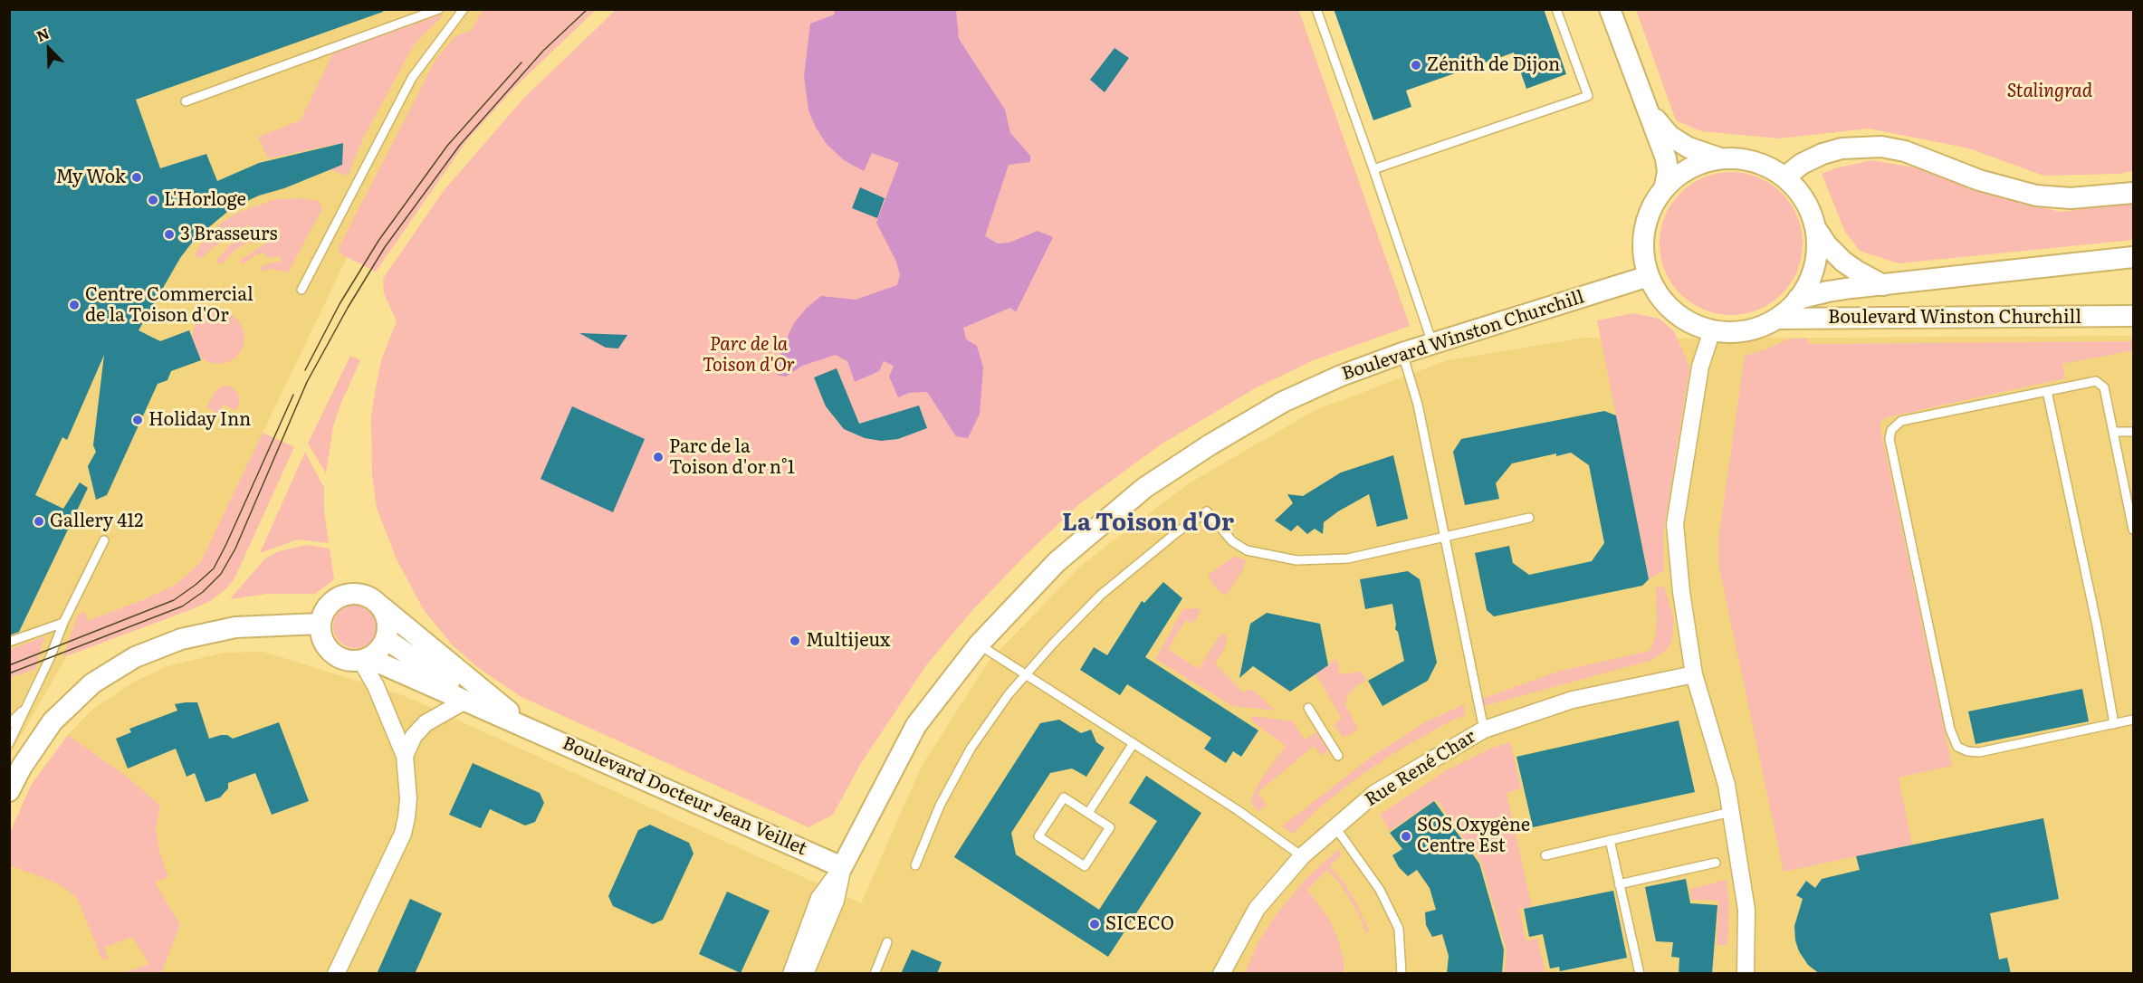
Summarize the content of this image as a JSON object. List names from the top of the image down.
{
  "streets": {
    "street": ["Boulevard Winston Churchill", "Rue René Char", "Boulevard Docteur Jean Veillet"]
  },
  "crossings": [
    ["Boulevard Winston Churchill", "Boulevard Docteur Jean Veillet"]
  ],
  "districts": ["La Toison d'Or"],
  "parks": ["Stalingrad", "Parc de la Toison d'Or"],
  "places": [
    "Zénith de Dijon",
    "My Wok",
    "L'Horloge",
    "3 Brasseurs",
    "Centre Commercial de la Toison d'Or",
    "Holiday Inn",
    "Parc de la Toison d'or n°1",
    "Gallery 412",
    "Multijeux",
    "SOS Oxygène Centre Est",
    "SICECO"
  ],
  "north": "top left"
}
